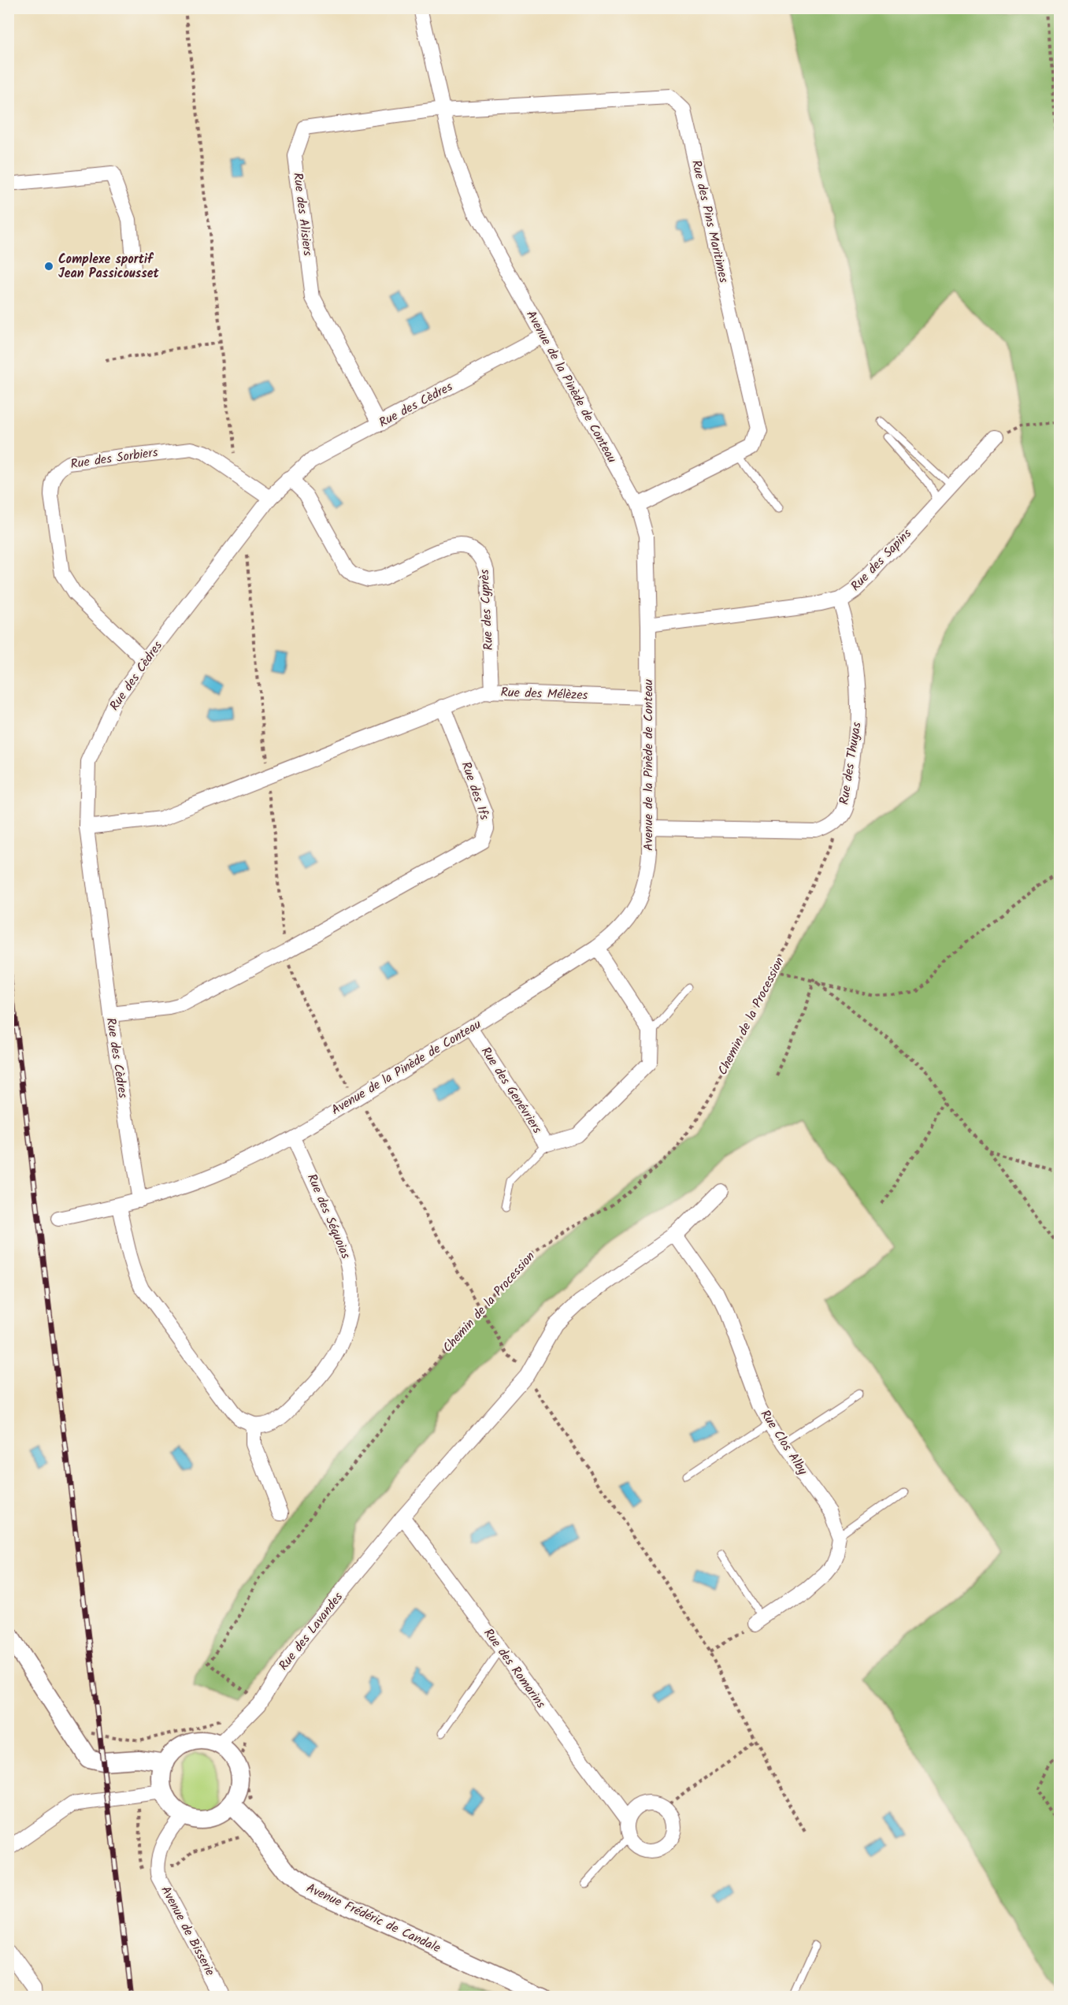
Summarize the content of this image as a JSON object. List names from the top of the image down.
{
  "streets": {
    "street": [
      "Rue des Alisiers",
      "Rue des Pins Maritimes",
      "Avenue de la Pinède de Conteau",
      "Rue des Cèdres",
      "Rue des Sorbiers",
      "Rue des Sapins",
      "Rue des Cyprès",
      "Rue des Mélèzes",
      "Rue des Thuyas",
      "Rue des Ifs",
      "Rue des Genévriers",
      "Rue des Séquoias",
      "Rue Clos Alby",
      "Rue des Lavandes",
      "Rue des Romarins",
      "Avenue Frédéric de Candale",
      "Avenue de Bisserie"
    ],
    "path": ["Chemin de la Procession"]
  },
  "crossings": [
    ["Rue des Alisiers", "Rue des Pins Maritimes"],
    ["Rue des Alisiers", "Avenue de la Pinède de Conteau"],
    ["Rue des Alisiers", "Rue des Cèdres"],
    ["Rue des Pins Maritimes", "Avenue de la Pinède de Conteau"],
    ["Avenue de la Pinède de Conteau", "Rue des Cèdres"],
    ["Avenue de la Pinède de Conteau", "Rue des Sapins"],
    ["Avenue de la Pinède de Conteau", "Rue des Mélèzes"],
    ["Avenue de la Pinède de Conteau", "Rue des Genévriers"],
    ["Avenue de la Pinède de Conteau", "Rue des Séquoias"],
    ["Rue des Cèdres", "Rue des Sorbiers"],
    ["Rue des Cèdres", "Rue des Cyprès"],
    ["Rue des Cèdres", "Rue des Ifs"],
    ["Rue des Sapins", "Rue des Thuyas"],
    ["Rue des Cyprès", "Rue des Mélèzes"],
    ["Rue des Mélèzes", "Rue des Ifs"],
    ["Rue des Thuyas", "Chemin de la Procession"],
    ["Chemin de la Procession", "Rue des Lavandes"],
    ["Rue des Lavandes", "Rue des Romarins"],
    ["Rue des Lavandes", "Avenue Frédéric de Candale"]
  ],
  "places": ["Complexe sportif Jean Passicousset"]
}
